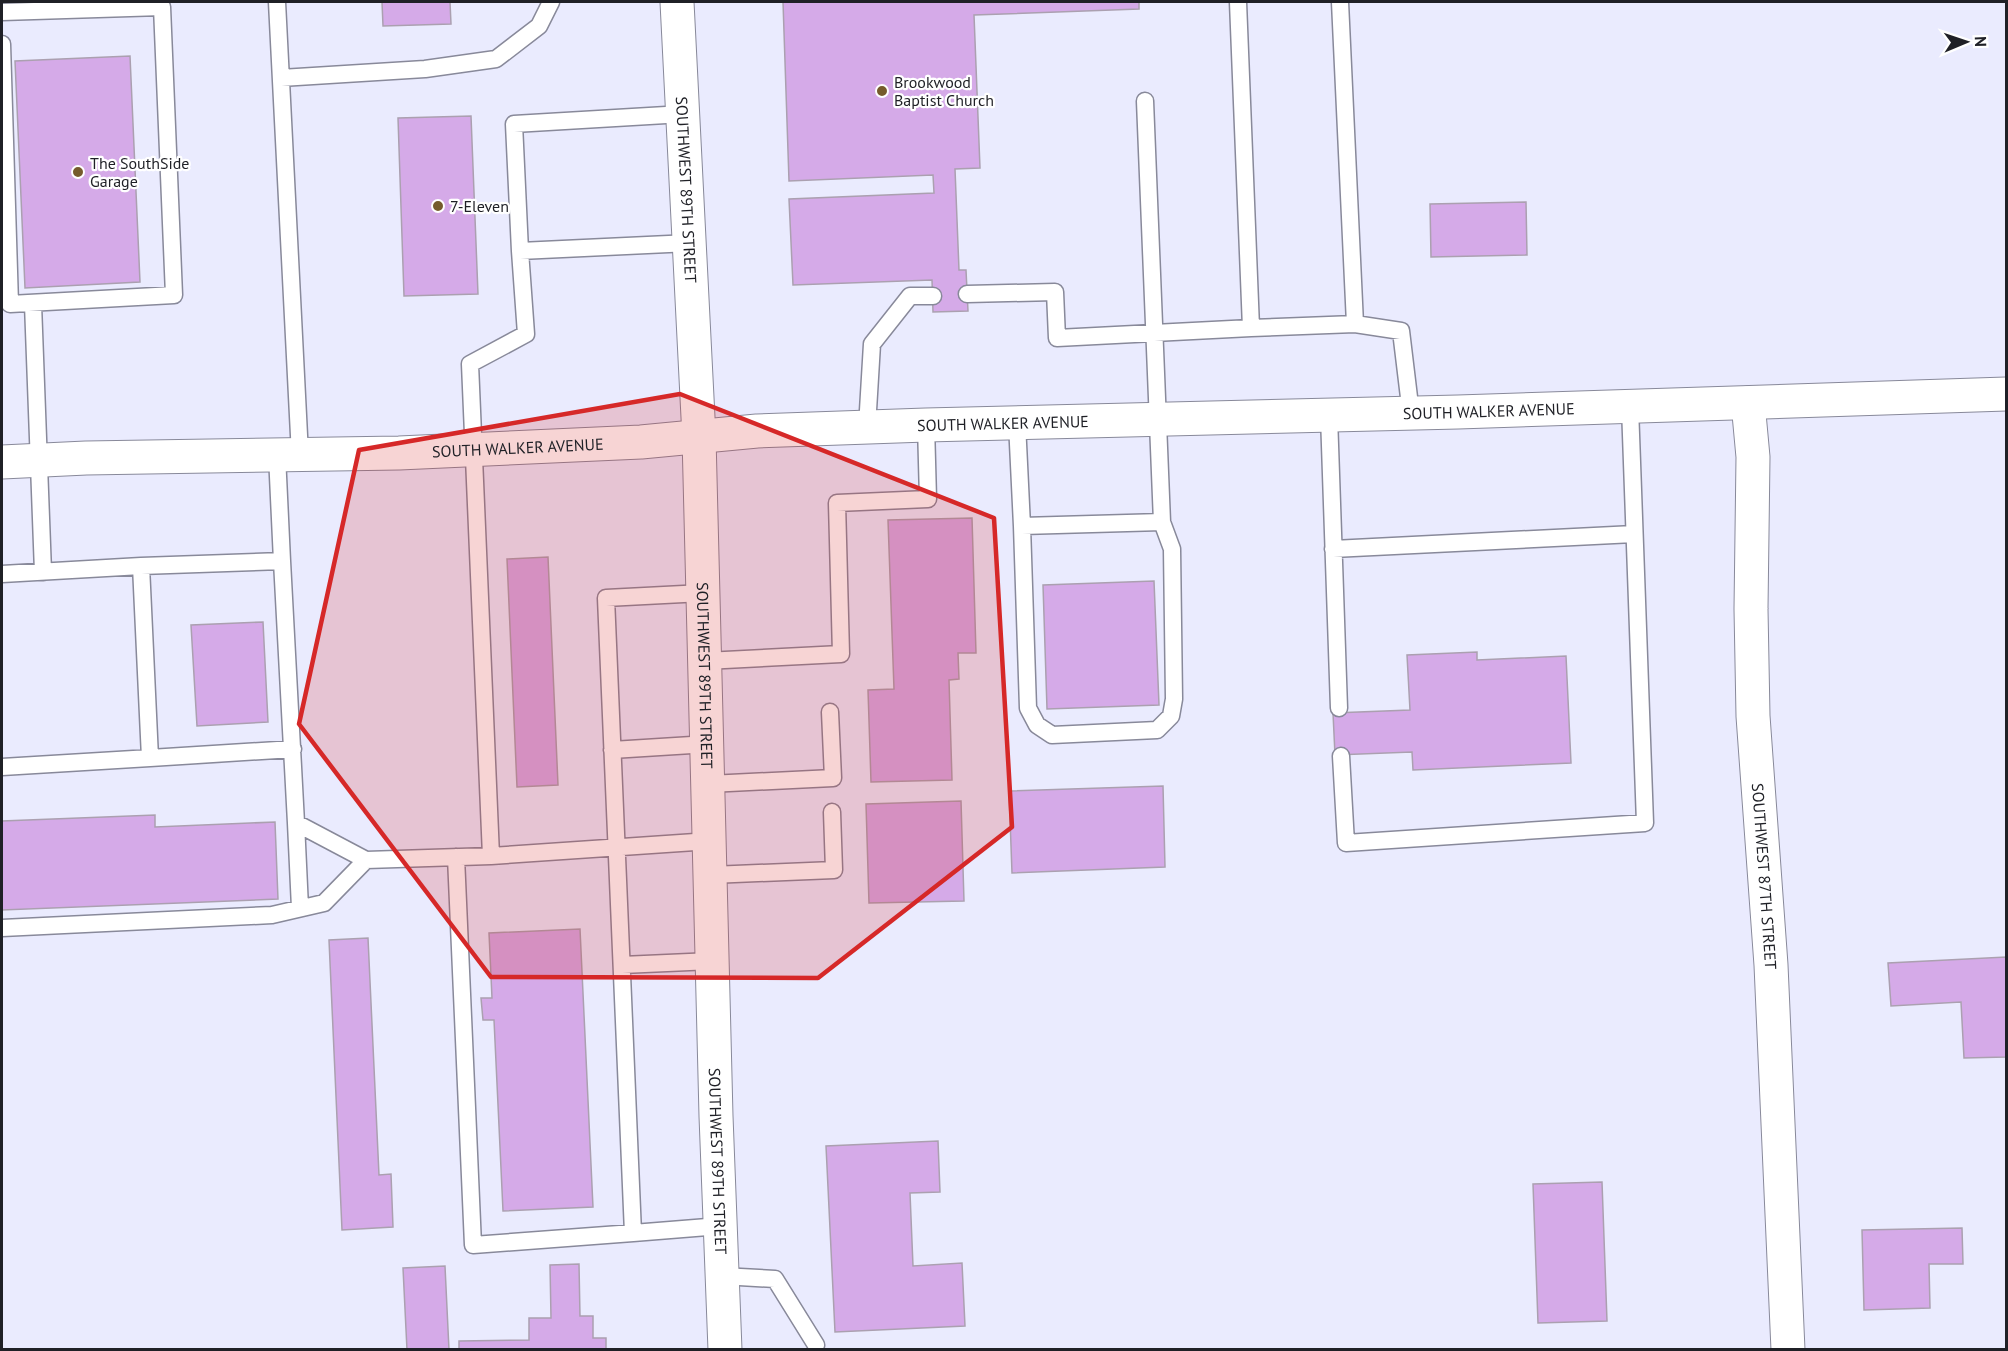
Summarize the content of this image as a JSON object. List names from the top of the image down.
{
  "streets": {
    "main road": ["SOUTHWEST 89TH STREET", "SOUTH WALKER AVENUE", "SOUTHWEST 87TH STREET"]
  },
  "crossings": [
    ["SOUTHWEST 89TH STREET", "SOUTH WALKER AVENUE"],
    ["SOUTH WALKER AVENUE", "SOUTHWEST 87TH STREET"]
  ],
  "places": ["Brookwood Baptist Church", "The SouthSide Garage", "7-Eleven"],
  "north": "right"
}
